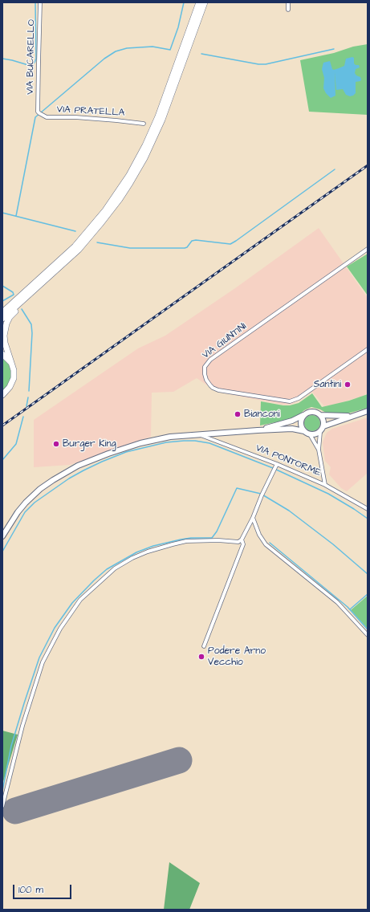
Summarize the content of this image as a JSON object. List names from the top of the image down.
{
  "streets": {
    "street": [
      "VIA BUCARELLO",
      "VIA PRATELLA",
      "VIA GIUNTINI",
      "VIA PONTORME"
    ]
  },
  "crossings": [
    ["VIA BUCARELLO", "VIA PRATELLA"]
  ],
  "places": [
    "Santini",
    "Bianconi",
    "Burger King",
    "Podere Arno Vecchio"
  ],
  "scale_bar": "100 m"
}
